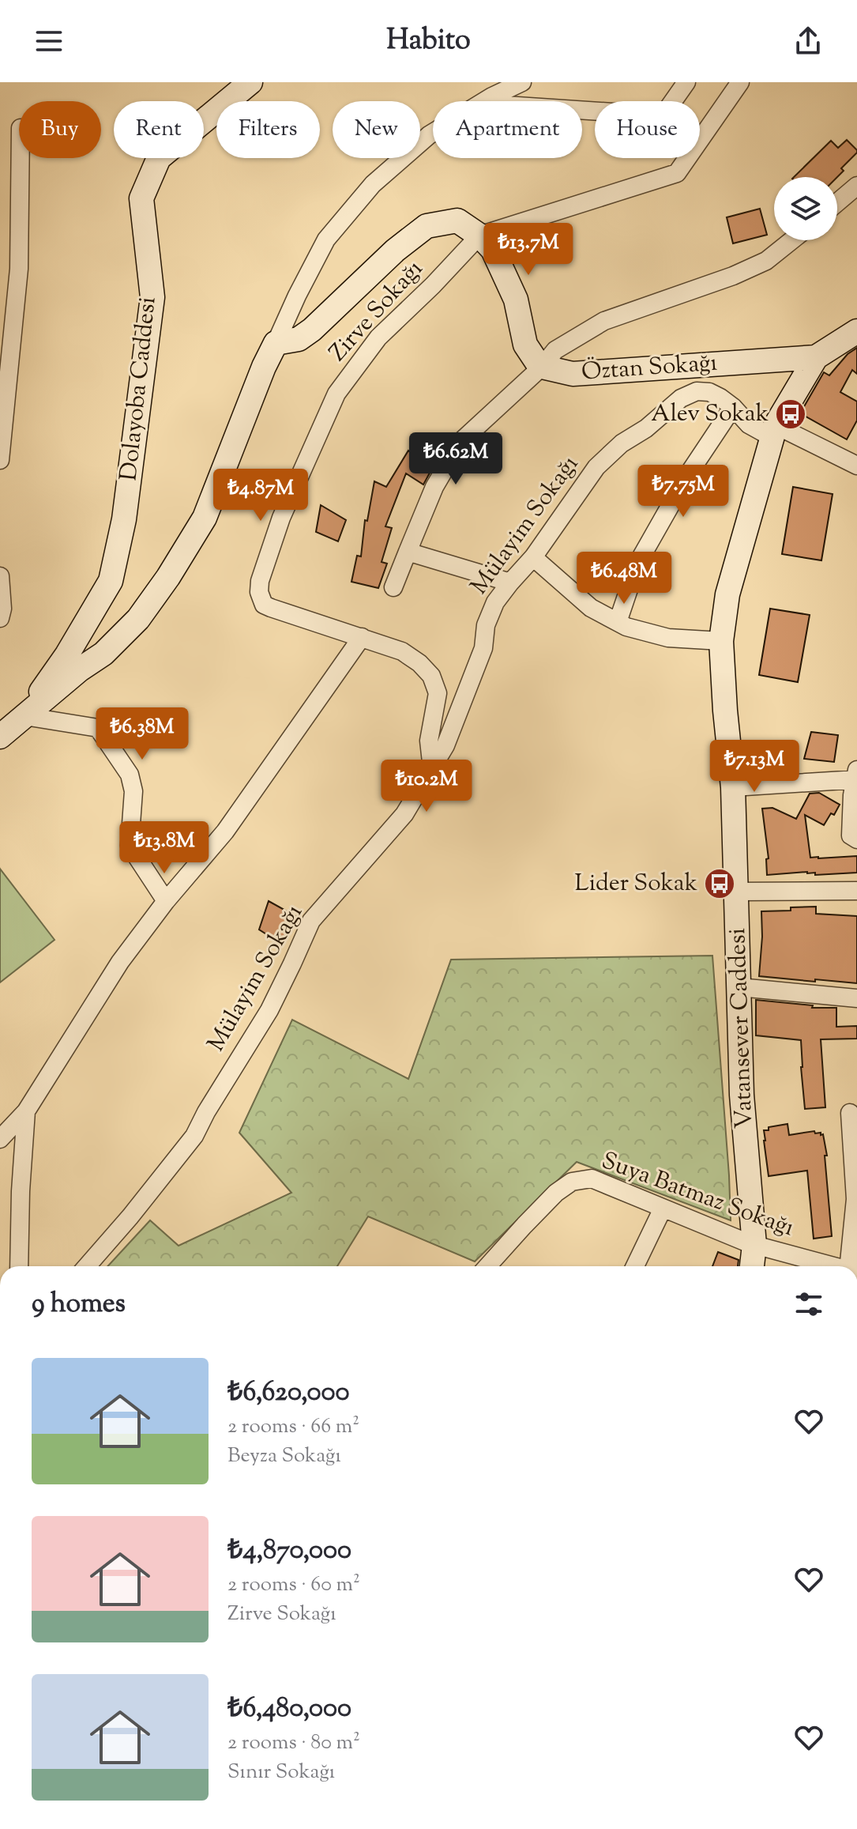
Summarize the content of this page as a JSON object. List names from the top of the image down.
{
  "streets": {
    "street": [
      "Zirve Sokağı",
      "Öztan Sokağı",
      "Dolayoba Caddesi",
      "Mülayim Sokağı",
      "Vatansever Caddesi",
      "Suya Batmaz Sokağı"
    ]
  },
  "crossings": [
    ["Zirve Sokağı", "Mülayim Sokağı"],
    ["Öztan Sokağı", "Vatansever Caddesi"],
    ["Mülayim Sokağı", "Vatansever Caddesi"],
    ["Vatansever Caddesi", "Suya Batmaz Sokağı"]
  ],
  "places": {
    "bus stop": ["Alev Sokak", "Lider Sokak"]
  },
  "page": {
    "header": "Habito",
    "chip": [
      "Buy",
      "Rent",
      "Filters",
      "New",
      "Apartment",
      "House"
    ],
    "price": [
      "₺13.7M",
      "₺6.62M",
      "₺7.75M",
      "₺4.87M",
      "₺6.48M",
      "₺6.38M",
      "₺7.13M",
      "₺10.2M",
      "₺13.8M"
    ],
    "heading": "9 homes",
    "list": [
      {
        "name": "₺6,620,000",
        "note": "2 rooms · 66 m² · Beyza Sokağı"
      },
      {
        "name": "₺4,870,000",
        "note": "2 rooms · 60 m² · Zirve Sokağı"
      },
      {
        "name": "₺6,480,000",
        "note": "2 rooms · 80 m² · Sınır Sokağı"
      }
    ]
  }
}
